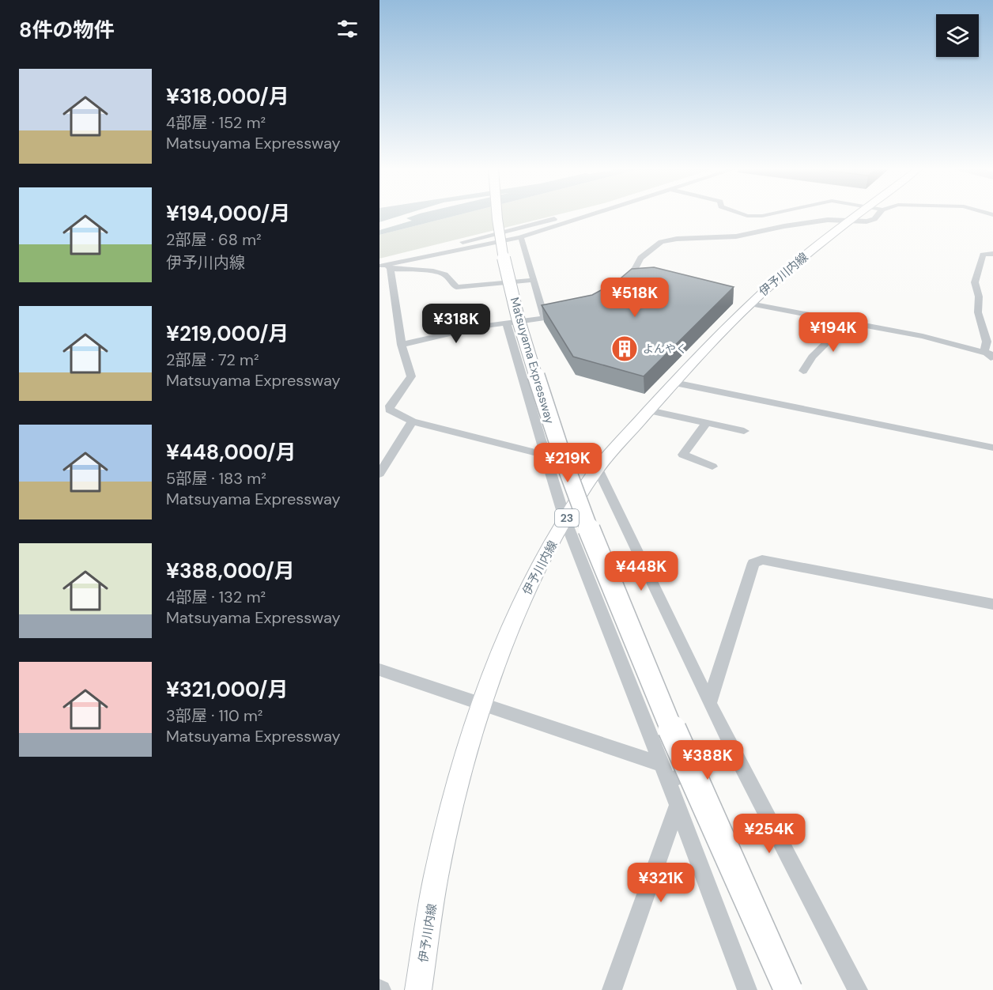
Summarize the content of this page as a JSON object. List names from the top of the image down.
{
  "streets": {
    "highway": ["Matsuyama Expressway"],
    "main road": ["伊予川内線", "23"]
  },
  "places": {
    "building": ["よんやく"]
  },
  "page": {
    "heading": "8件の物件",
    "list": [
      {
        "name": "¥318,000/月",
        "note": "4部屋 · 152 m² · Matsuyama Expressway"
      },
      {
        "name": "¥194,000/月",
        "note": "2部屋 · 68 m² · 伊予川内線"
      },
      {
        "name": "¥219,000/月",
        "note": "2部屋 · 72 m² · Matsuyama Expressway"
      },
      {
        "name": "¥448,000/月",
        "note": "5部屋 · 183 m² · Matsuyama Expressway"
      },
      {
        "name": "¥388,000/月",
        "note": "4部屋 · 132 m² · Matsuyama Expressway"
      },
      {
        "name": "¥321,000/月",
        "note": "3部屋 · 110 m² · Matsuyama Expressway"
      }
    ],
    "price": [
      "¥518K",
      "¥318K",
      "¥194K",
      "¥219K",
      "¥448K",
      "¥388K",
      "¥254K",
      "¥321K"
    ]
  }
}
